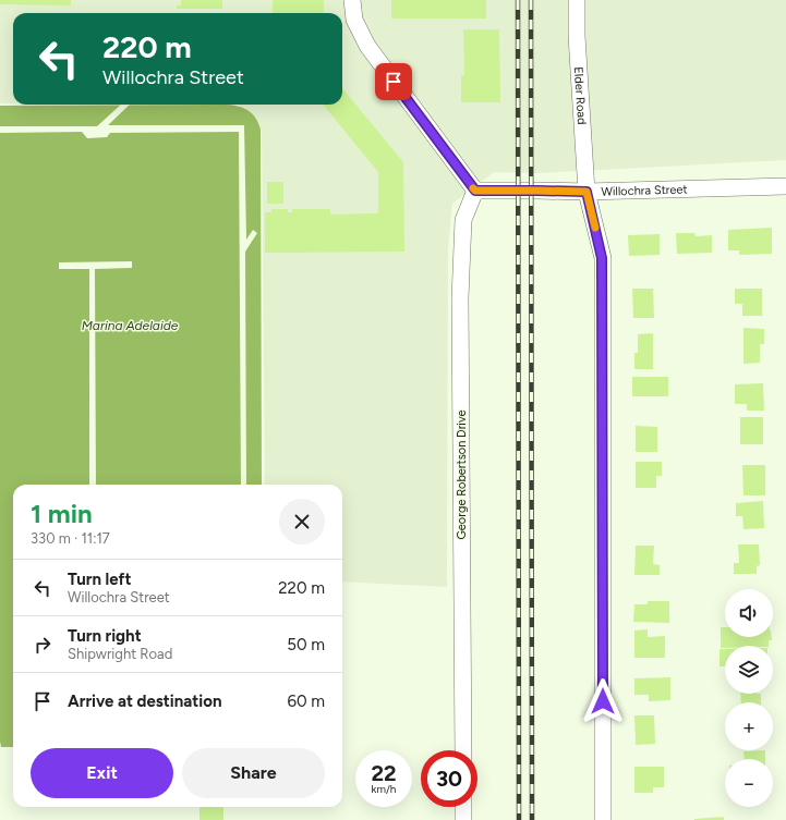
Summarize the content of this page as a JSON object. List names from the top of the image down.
{
  "streets": {
    "street": ["Elder Road", "Willochra Street", "George Robertson Drive"]
  },
  "crossings": [
    ["Elder Road", "Willochra Street"],
    ["Willochra Street", "George Robertson Drive"]
  ],
  "water": ["Marina Adelaide"],
  "page": {
    "turn": ["220 m", "Willochra Street"],
    "heading": ["1 min", "330 m · 11:17"],
    "list": [
      {
        "name": "Turn left",
        "note": "Willochra Street",
        "value": "220 m"
      },
      {
        "name": "Turn right",
        "note": "Shipwright Road",
        "value": "50 m"
      },
      {
        "name": "Arrive at destination",
        "value": "60 m"
      }
    ],
    "map_buttons": ["+", "−"],
    "buttons": ["Exit", "Share"],
    "speed": "22 km/h",
    "limit": "30"
  }
}
